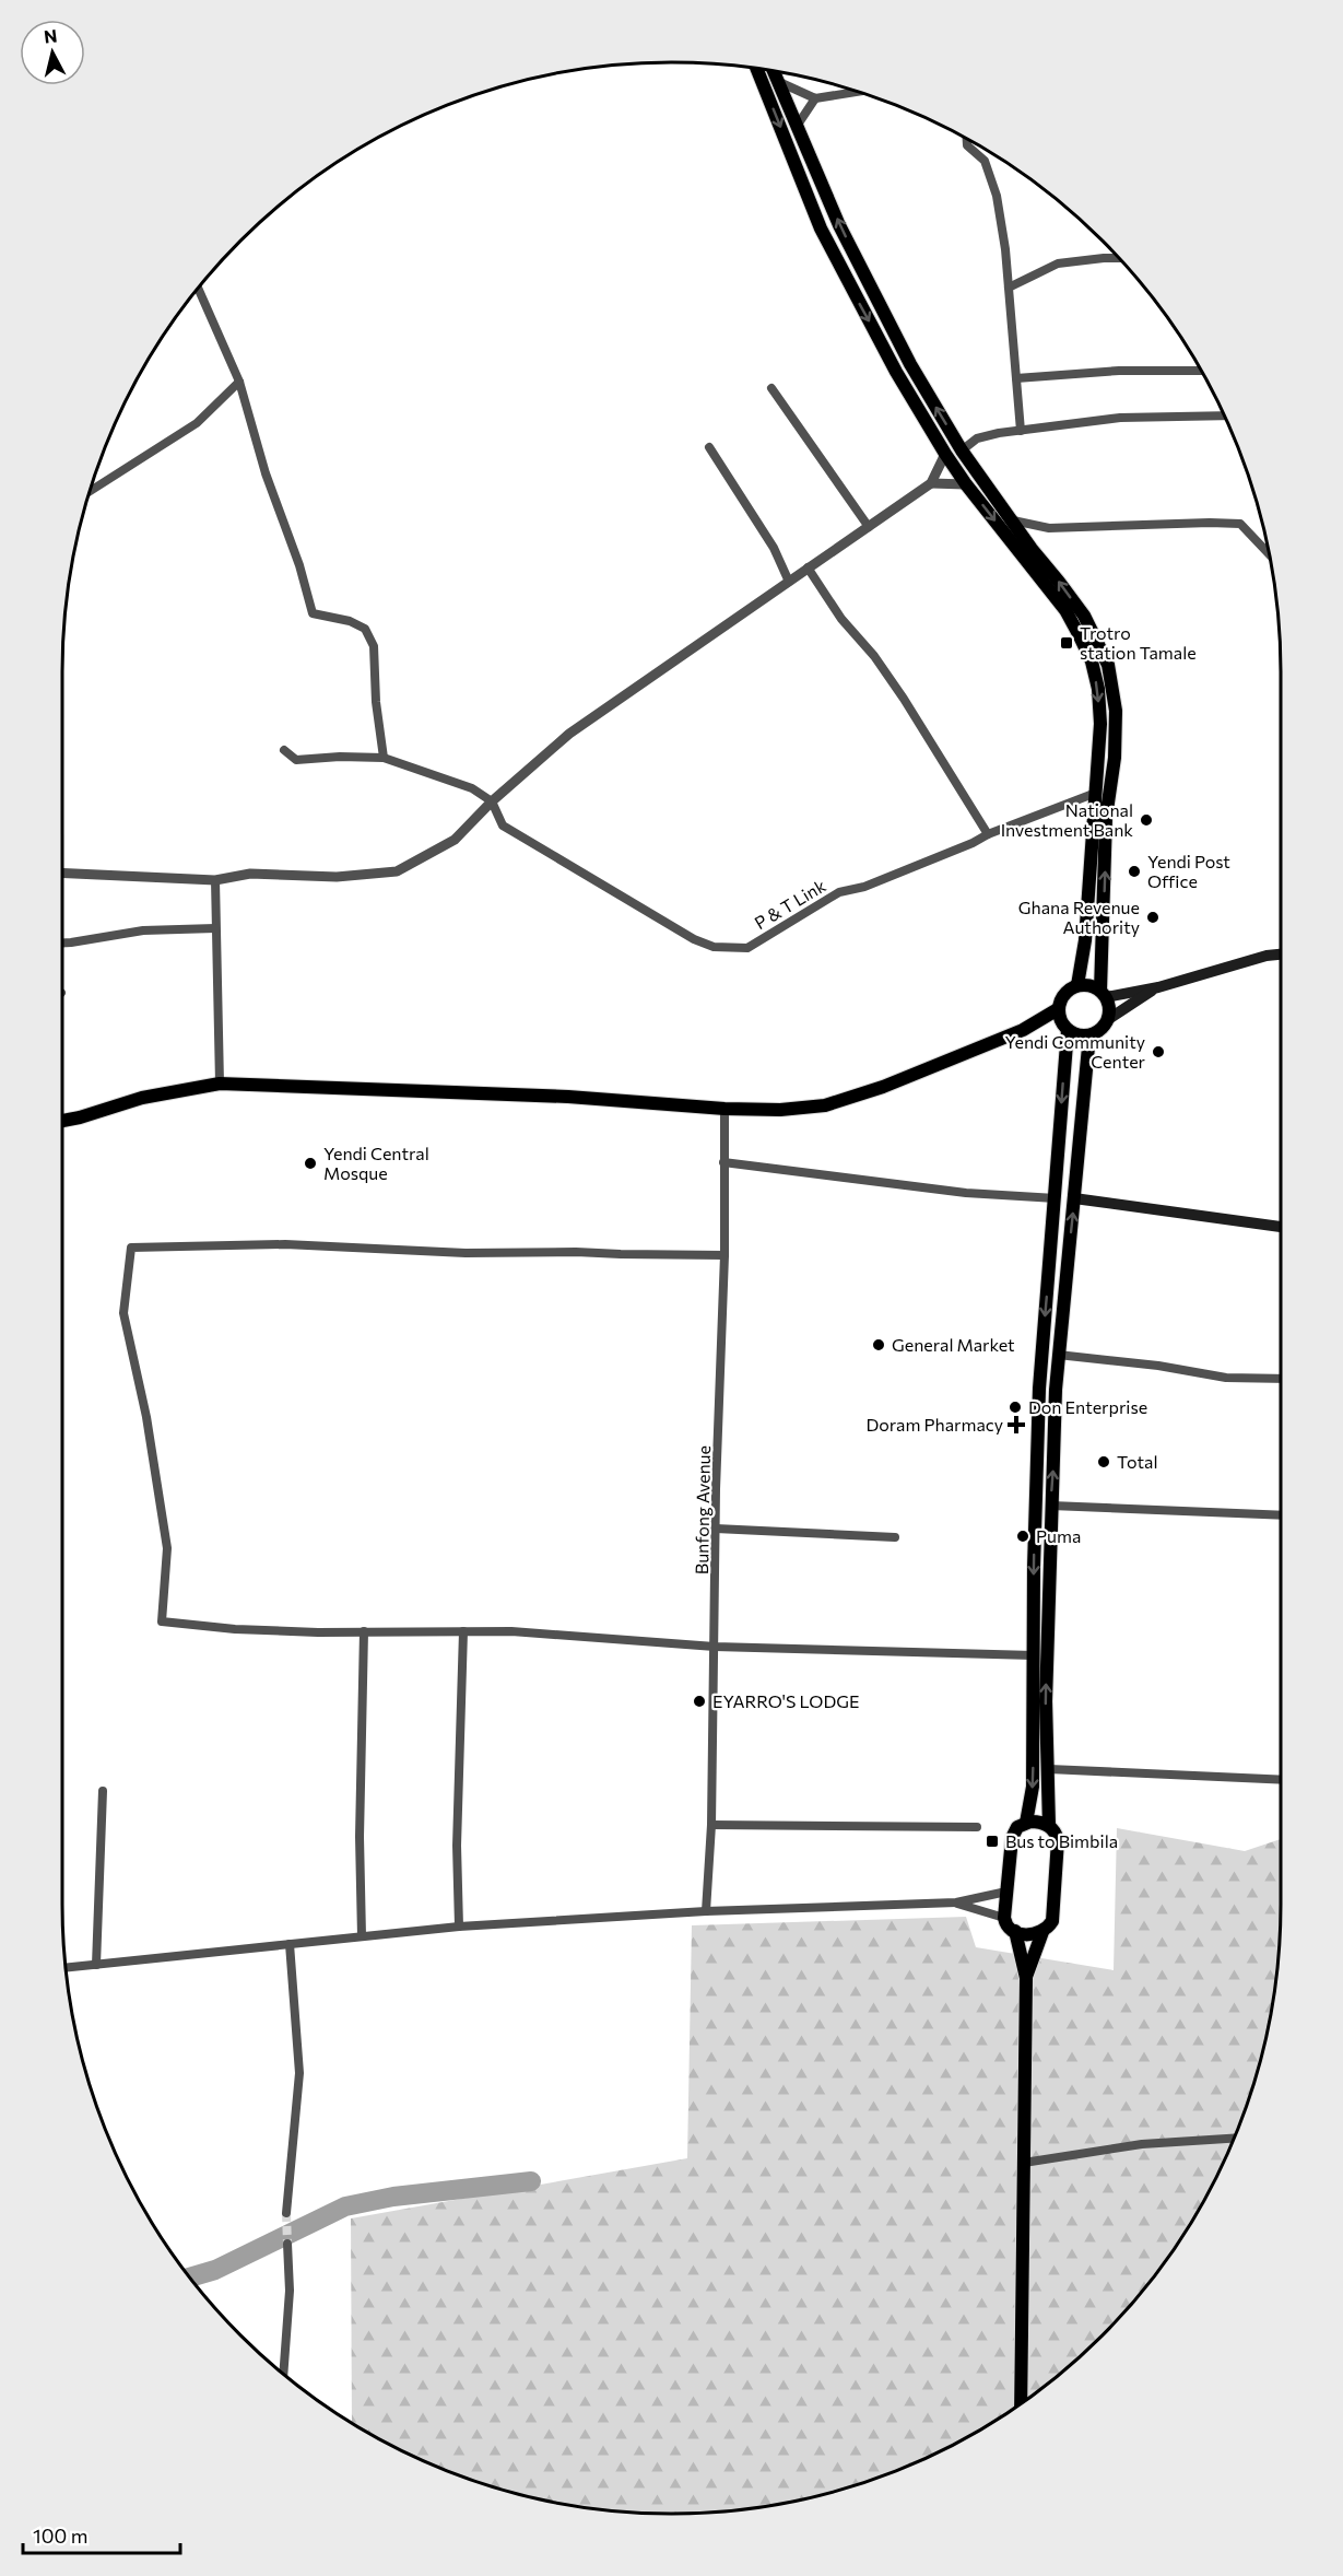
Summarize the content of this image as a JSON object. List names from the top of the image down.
{
  "streets": {
    "street": ["P & T Link", "Bunfong Avenue"]
  },
  "places": {
    "transit": ["Trotro station Tamale", "Bus to Bimbila"],
    "other": [
      "National Investment Bank",
      "Yendi Post Office",
      "Ghana Revenue Authority",
      "Yendi Community Center",
      "Yendi Central Mosque",
      "General Market",
      "Don Enterprise",
      "Total",
      "Puma",
      "EYARRO'S LODGE"
    ],
    "health": ["Doram Pharmacy"]
  },
  "scale_bar": "100 m",
  "north": "top"
}
